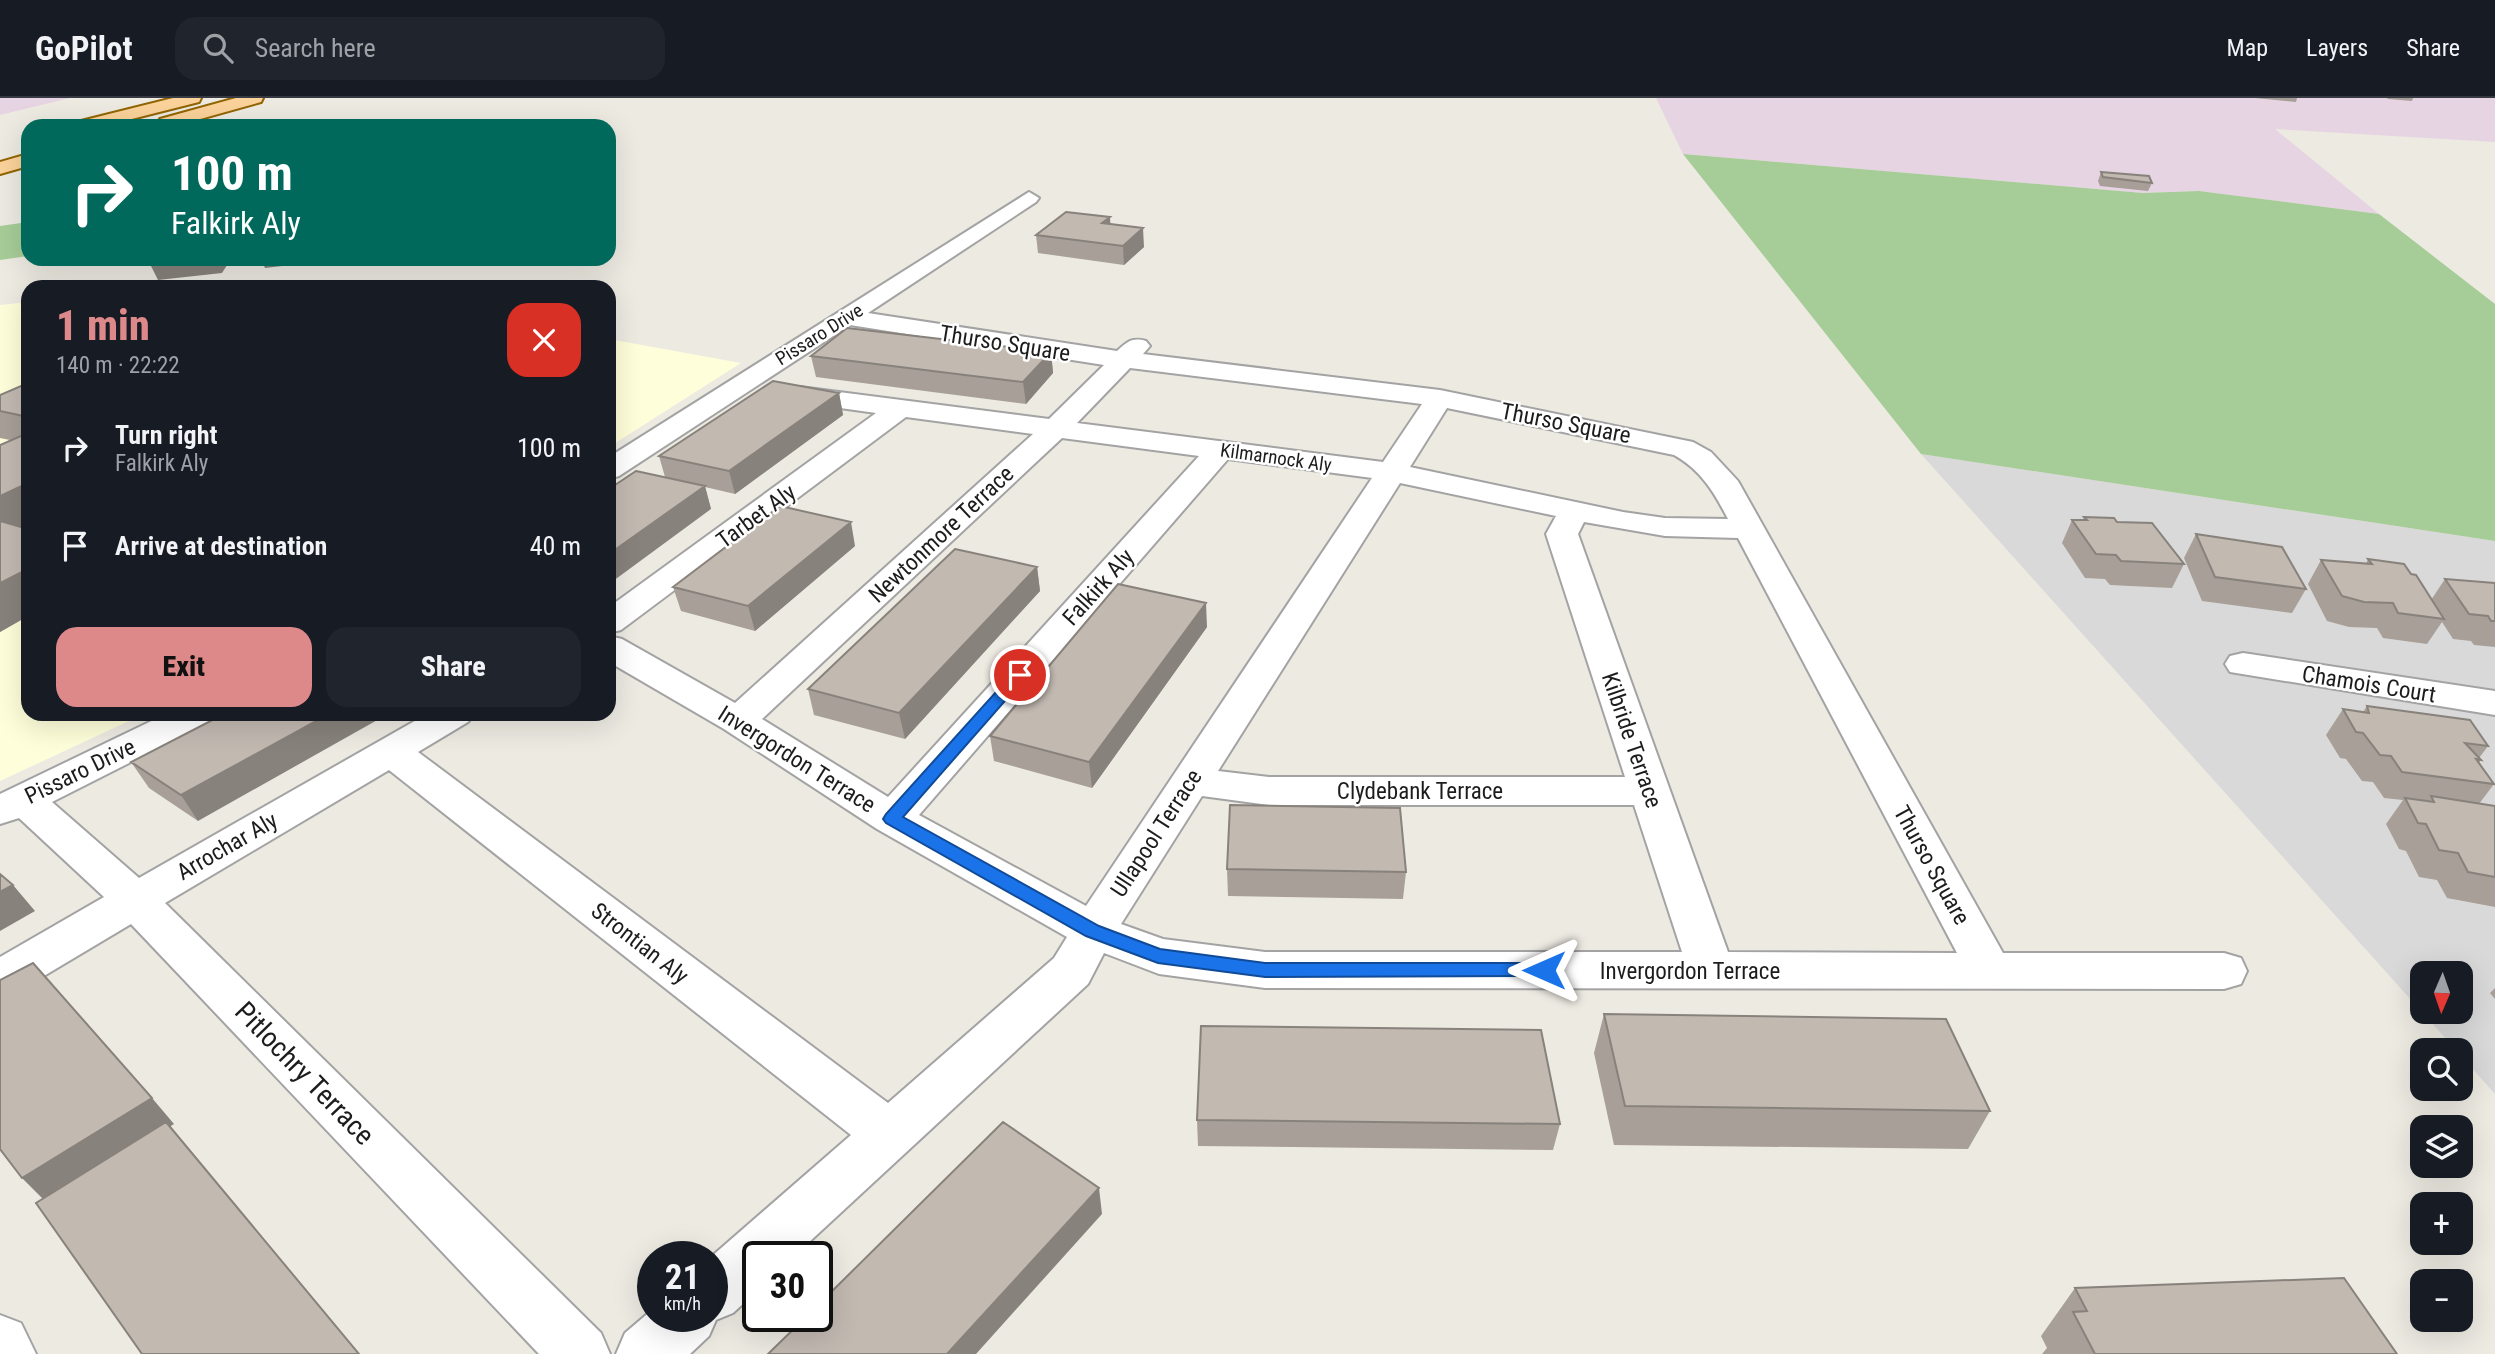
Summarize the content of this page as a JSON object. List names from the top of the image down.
{
  "streets": {
    "street": [
      "Pissaro Drive",
      "Thurso Square",
      "Kilmarnock Aly",
      "Tarbet Aly",
      "Newtonmore Terrace",
      "Falkirk Aly",
      "Chamois Court",
      "Kilbride Terrace",
      "Invergordon Terrace",
      "Clydebank Terrace",
      "Ullapool Terrace",
      "Arrochar Aly",
      "Strontian Aly",
      "Pitlochry Terrace"
    ]
  },
  "crossings": [
    ["Pissaro Drive", "Thurso Square"],
    ["Pissaro Drive", "Pitlochry Terrace"],
    ["Thurso Square", "Kilmarnock Aly"],
    ["Thurso Square", "Newtonmore Terrace"],
    ["Thurso Square", "Invergordon Terrace"],
    ["Thurso Square", "Ullapool Terrace"],
    ["Kilmarnock Aly", "Tarbet Aly"],
    ["Kilmarnock Aly", "Newtonmore Terrace"],
    ["Kilmarnock Aly", "Falkirk Aly"],
    ["Kilmarnock Aly", "Kilbride Terrace"],
    ["Kilmarnock Aly", "Ullapool Terrace"],
    ["Newtonmore Terrace", "Invergordon Terrace"],
    ["Falkirk Aly", "Invergordon Terrace"],
    ["Kilbride Terrace", "Invergordon Terrace"],
    ["Kilbride Terrace", "Clydebank Terrace"],
    ["Invergordon Terrace", "Ullapool Terrace"],
    ["Clydebank Terrace", "Ullapool Terrace"],
    ["Ullapool Terrace", "Strontian Aly"],
    ["Arrochar Aly", "Strontian Aly"],
    ["Arrochar Aly", "Pitlochry Terrace"]
  ],
  "north": "bottom",
  "page": {
    "header": "GoPilot",
    "search": "Search here",
    "nav": ["Map", "Layers", "Share"],
    "turn": ["100 m", "Falkirk Aly"],
    "heading": ["1 min", "140 m · 22:22"],
    "list": [
      {
        "name": "Turn right",
        "note": "Falkirk Aly",
        "value": "100 m"
      },
      {
        "name": "Arrive at destination",
        "value": "40 m"
      }
    ],
    "buttons": ["Exit", "Share"],
    "map_buttons": ["+", "−"],
    "speed": "21 km/h",
    "limit": "30"
  }
}
